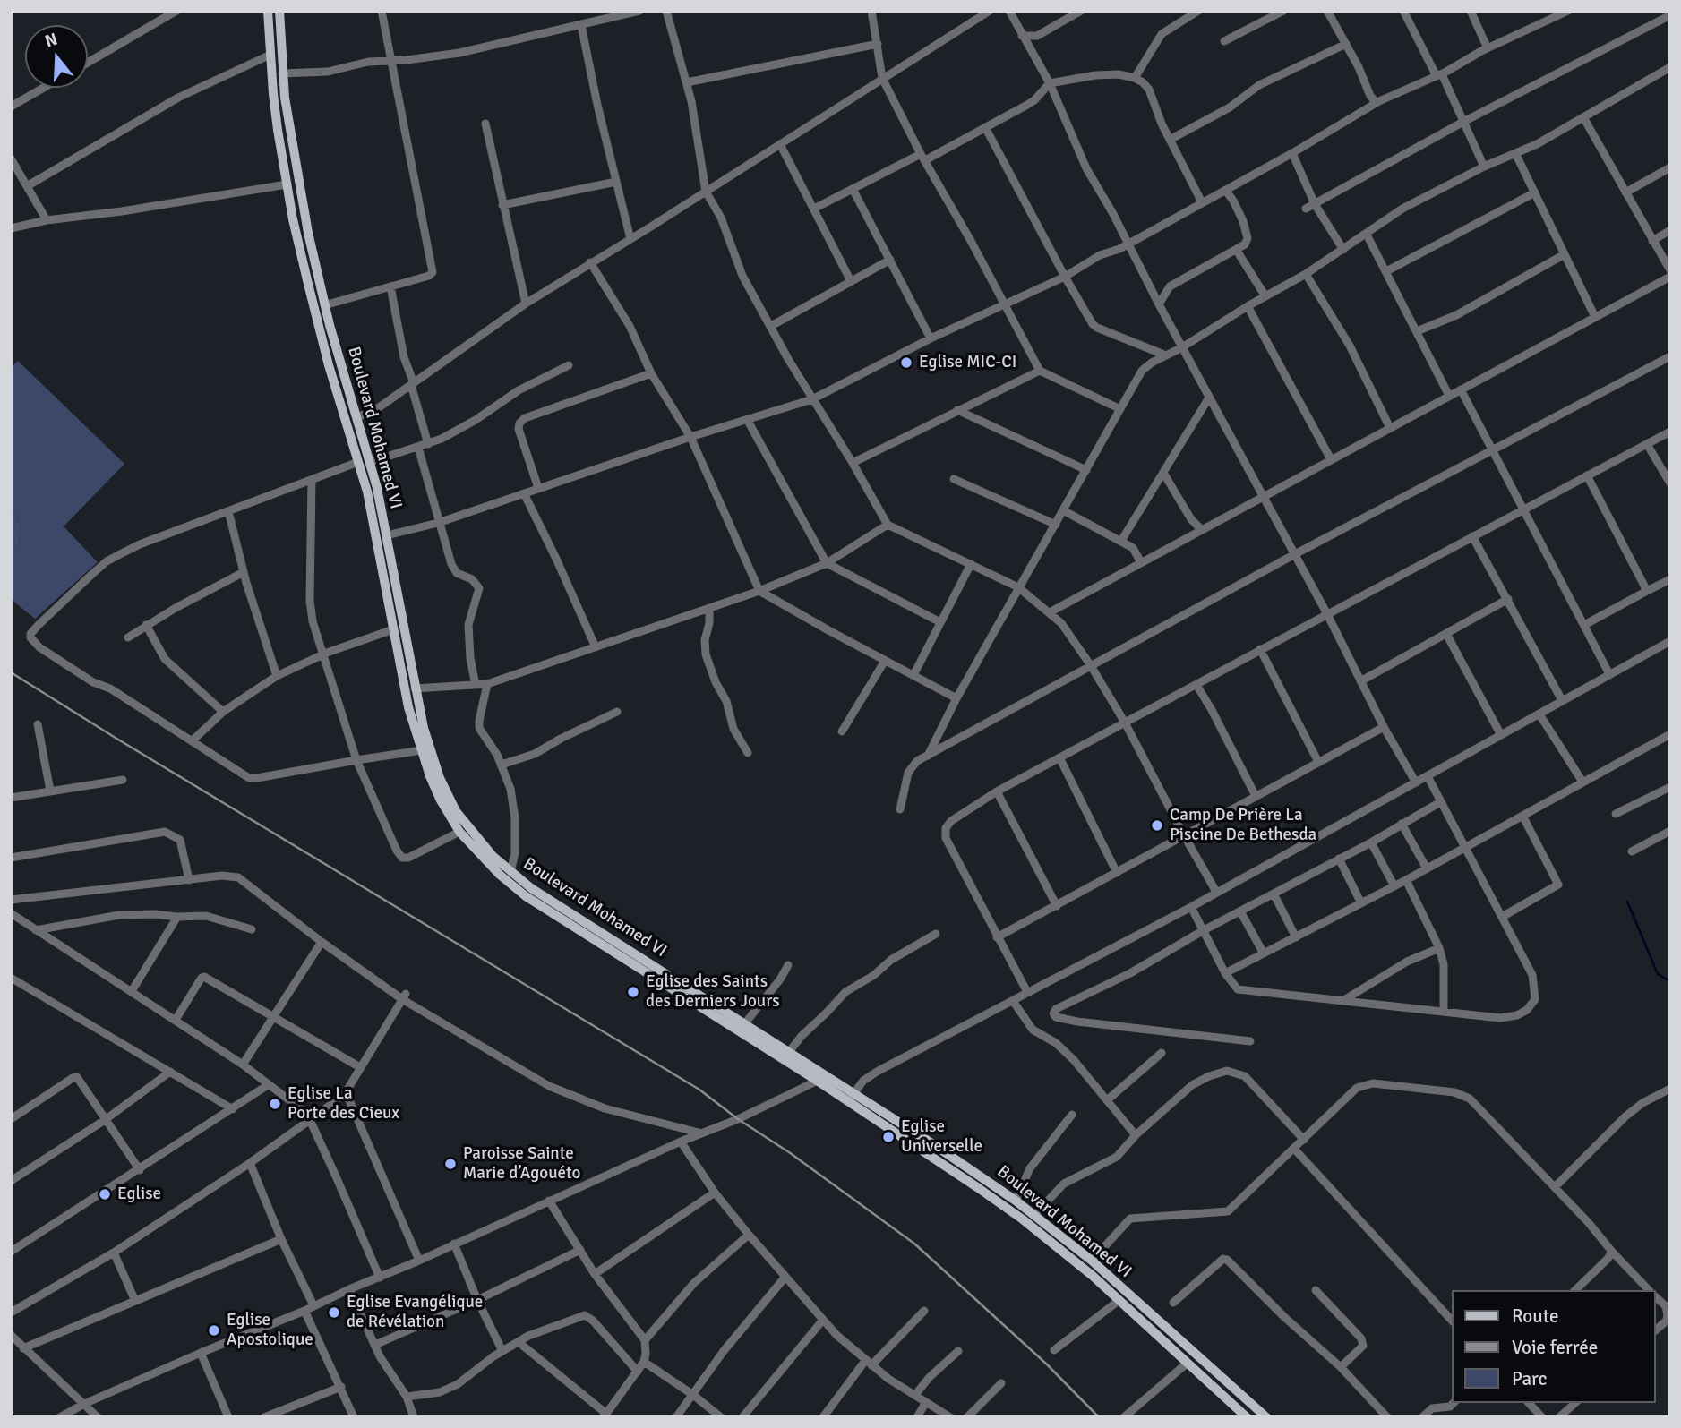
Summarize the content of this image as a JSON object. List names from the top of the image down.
{
  "streets": {
    "main road": ["Boulevard Mohamed VI"]
  },
  "places": [
    "Eglise MIC-CI",
    "Camp De Prière La Piscine De Bethesda",
    "Eglise des Saints des Derniers Jours",
    "Eglise La Porte des Cieux",
    "Eglise Universelle",
    "Paroisse Sainte Marie d’Agouéto",
    "Eglise",
    "Eglise Evangélique de Révélation",
    "Eglise Apostolique"
  ],
  "legend": ["Route", "Voie ferrée", "Parc"],
  "north": "top"
}
